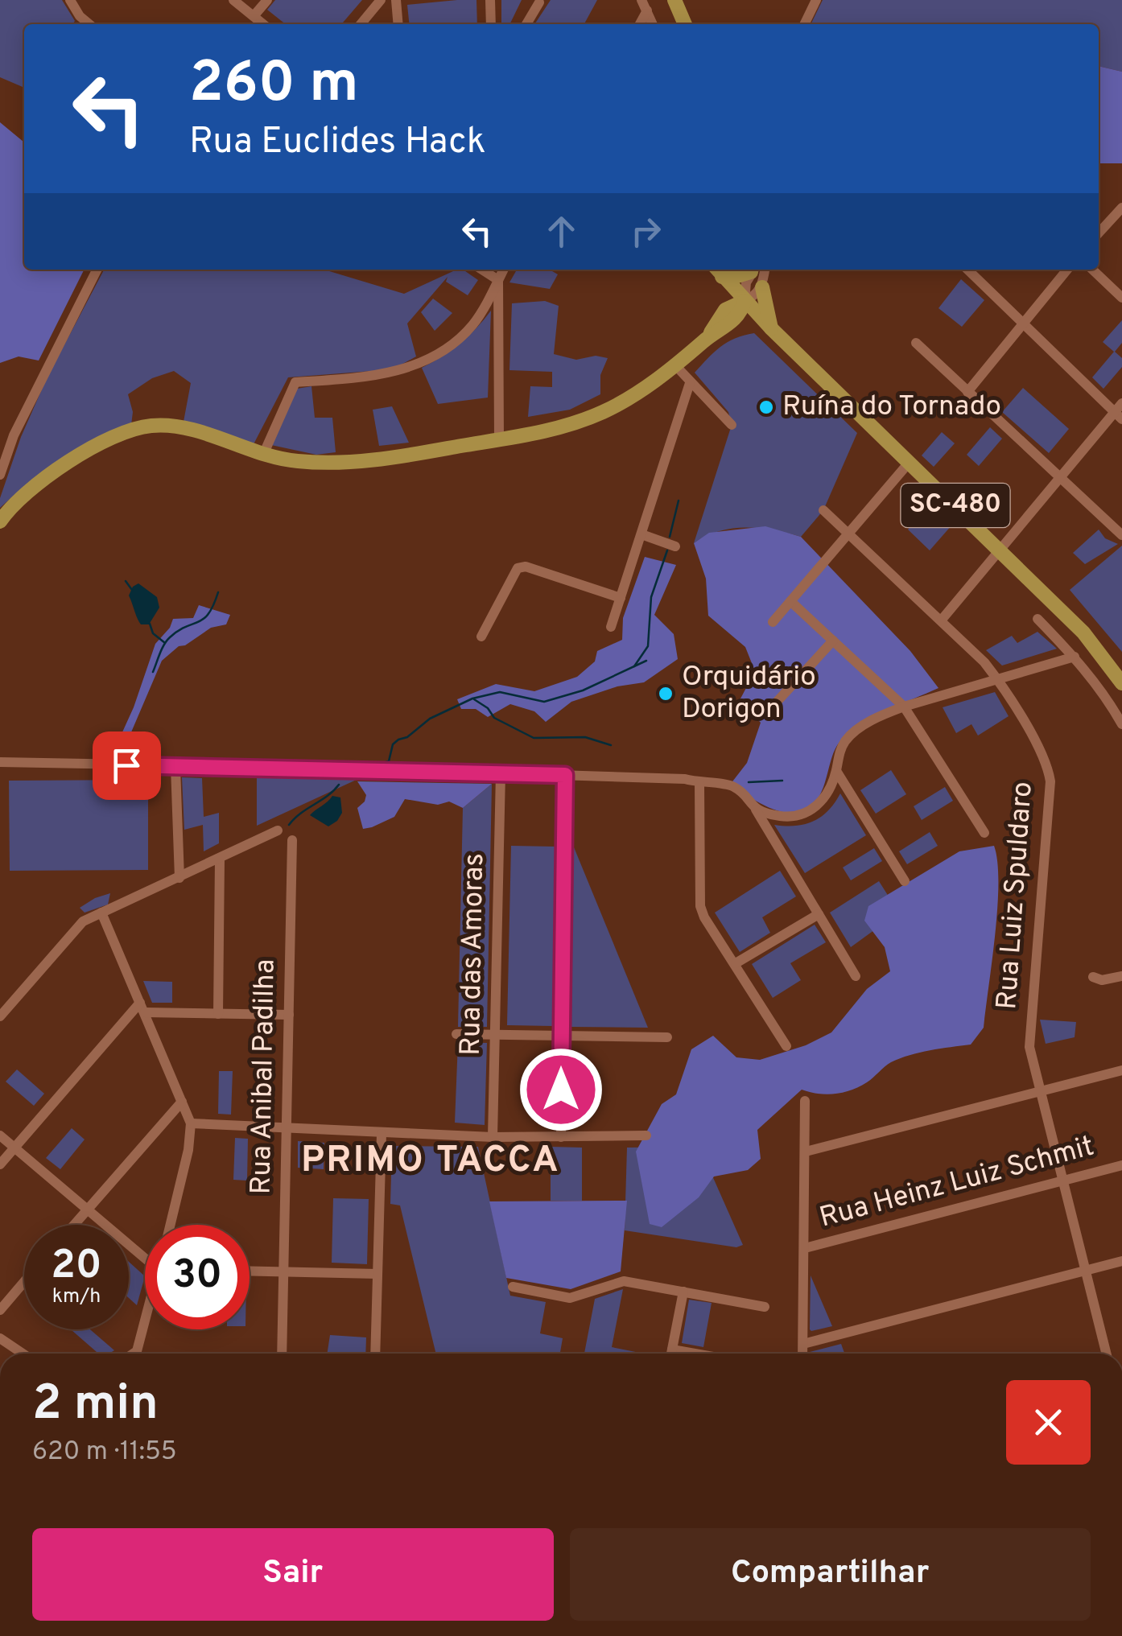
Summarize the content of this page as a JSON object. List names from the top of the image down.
{
  "streets": {
    "main road": ["SC-480"],
    "street": [
      "Rua Luiz Spuldaro",
      "Rua das Amoras",
      "Rua Anibal Padilha",
      "Rua Heinz Luiz Schmit"
    ]
  },
  "crossings": [
    ["Rua Luiz Spuldaro", "Rua Heinz Luiz Schmit"]
  ],
  "districts": ["PRIMO TACCA"],
  "places": ["Ruína do Tornado", "Orquidário Dorigon"],
  "page": {
    "turn": ["260 m", "Rua Euclides Hack"],
    "speed": "20 km/h",
    "limit": "30",
    "heading": ["2 min", "620 m · 11:55"],
    "buttons": ["Sair", "Compartilhar"]
  }
}
